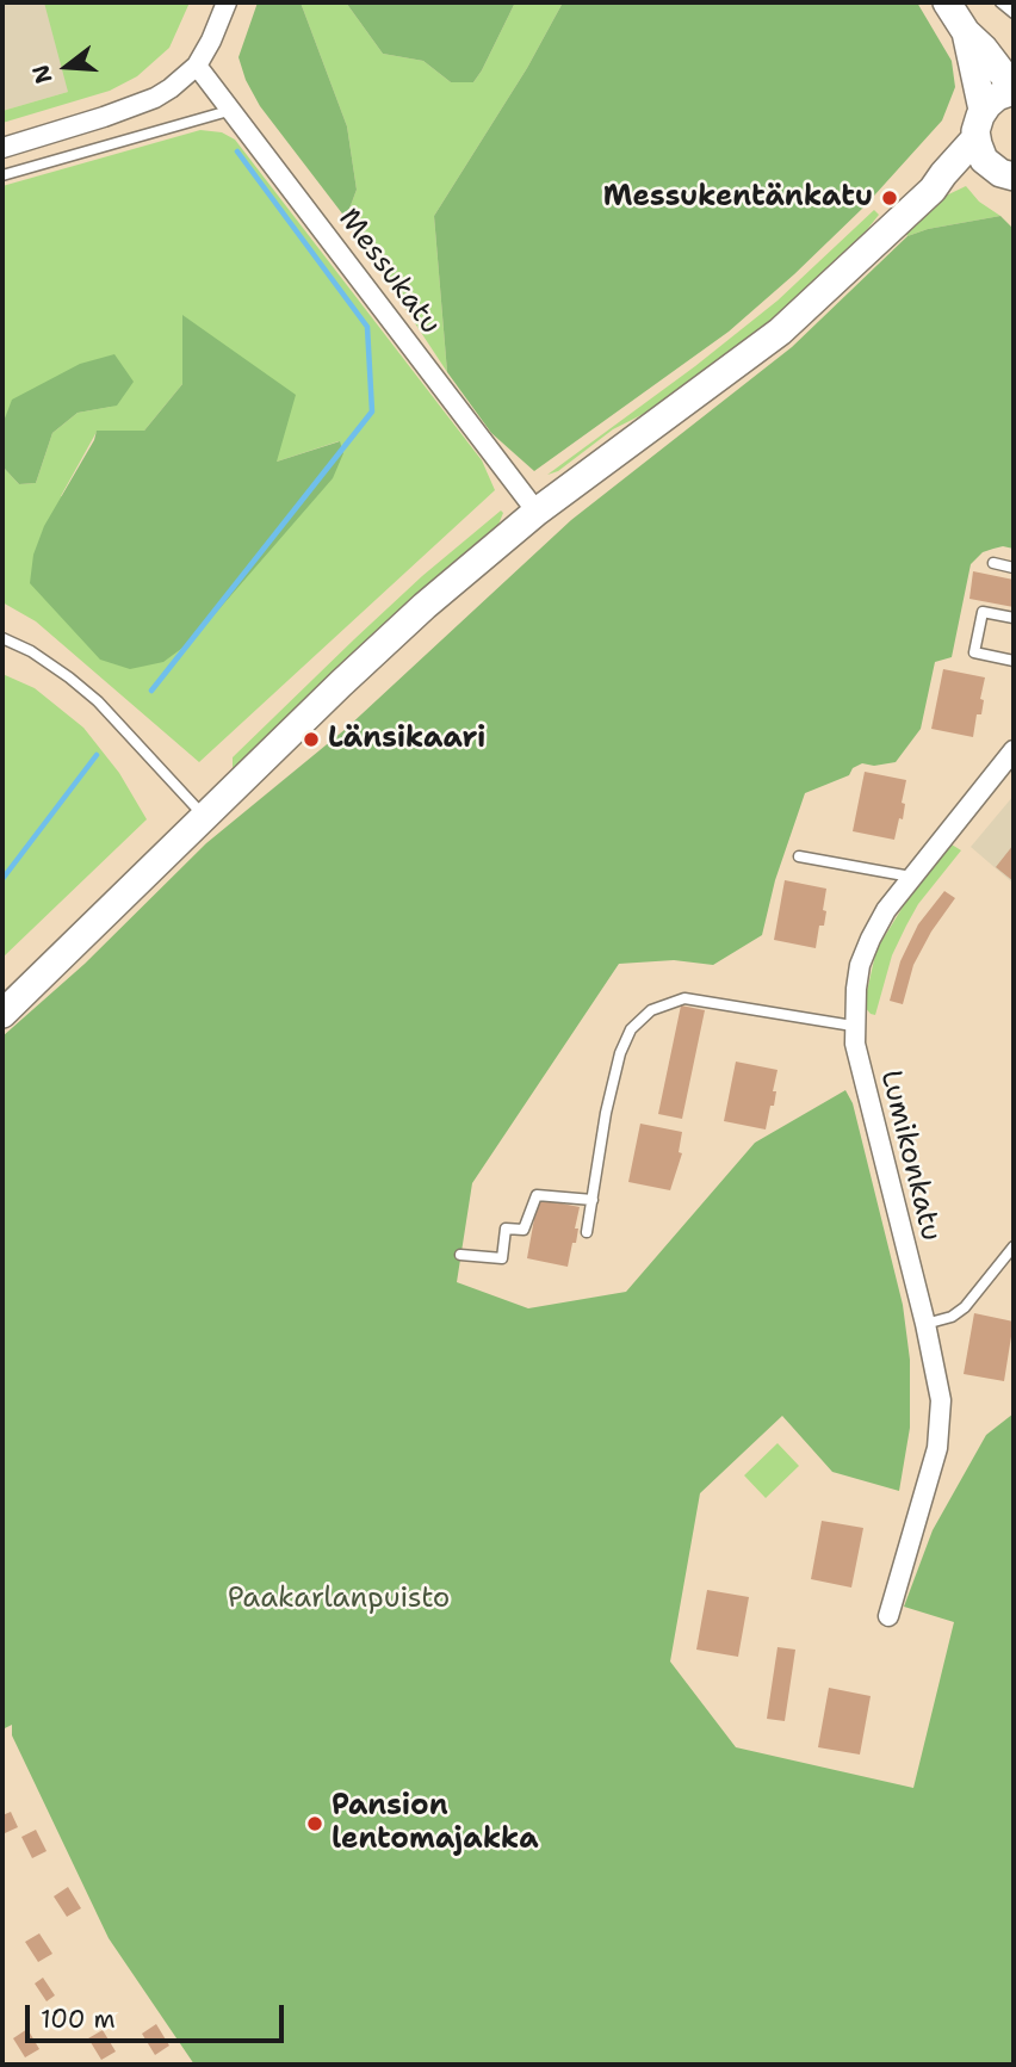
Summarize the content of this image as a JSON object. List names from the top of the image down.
{
  "streets": {
    "street": ["Messukatu", "Lumikonkatu"]
  },
  "parks": ["Paakarlanpuisto"],
  "places": ["Messukentänkatu", "Länsikaari", "Pansion lentomajakka"],
  "scale_bar": "100 m",
  "north": "left"
}
